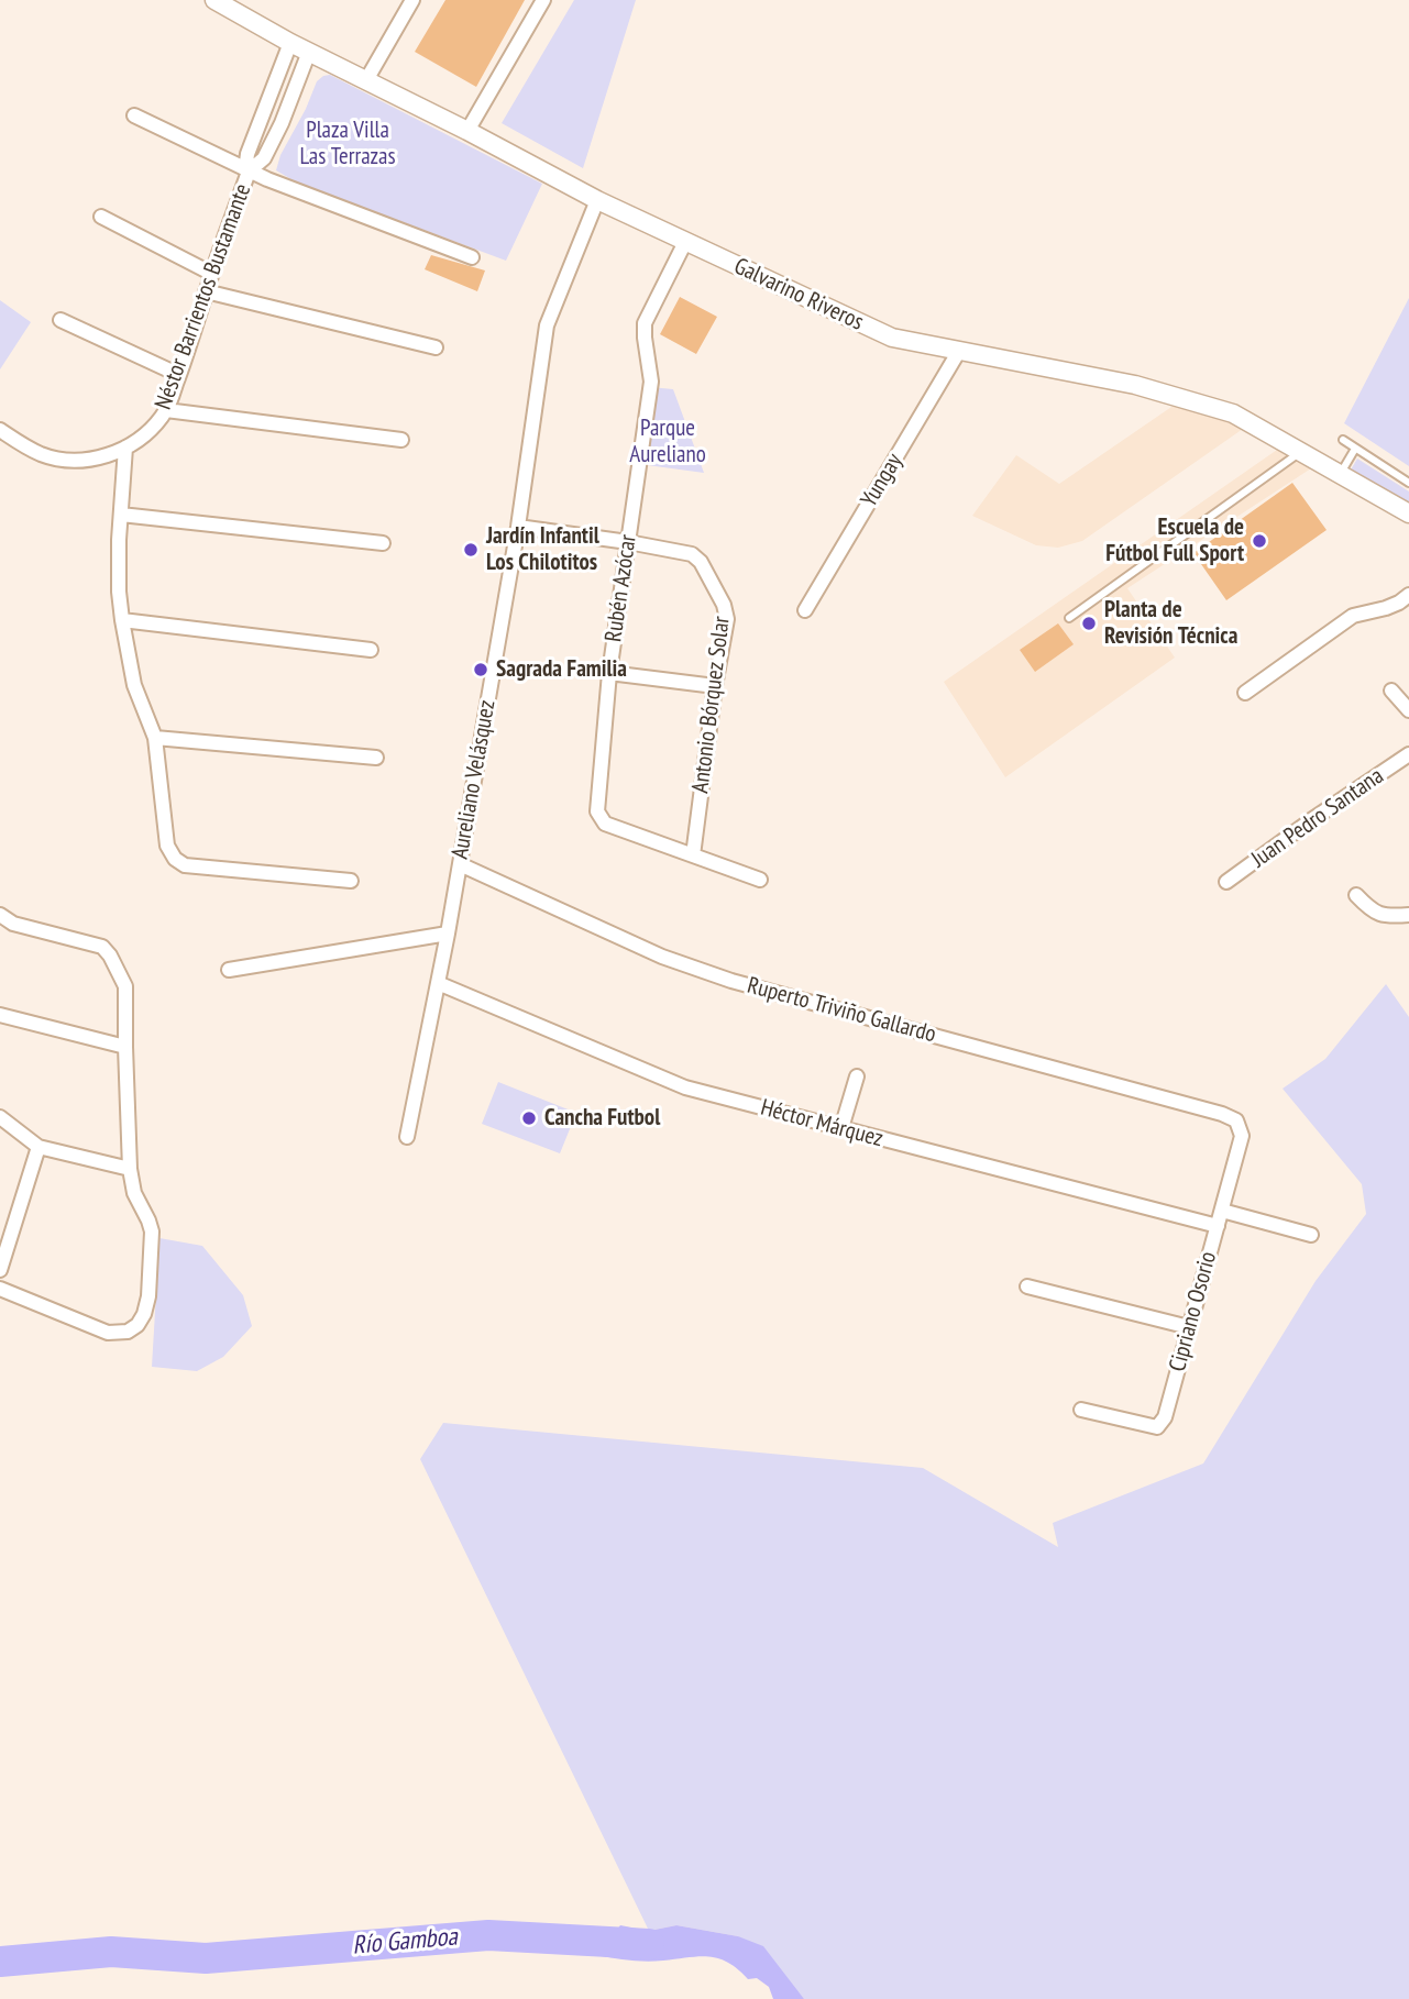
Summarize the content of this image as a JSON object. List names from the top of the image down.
{
  "streets": {
    "street": [
      "Galvarino Riveros",
      "Néstor Barrientos Bustamante",
      "Yungay",
      "Rubén Azócar",
      "Antonio Bórquez Solar",
      "Aureliano Velásquez",
      "Juan Pedro Santana",
      "Ruperto Triviño Gallardo",
      "Héctor Márquez",
      "Cipriano Osorio"
    ]
  },
  "crossings": [
    ["Galvarino Riveros", "Néstor Barrientos Bustamante"],
    ["Galvarino Riveros", "Yungay"],
    ["Galvarino Riveros", "Rubén Azócar"],
    ["Galvarino Riveros", "Aureliano Velásquez"],
    ["Rubén Azócar", "Antonio Bórquez Solar"],
    ["Antonio Bórquez Solar", "Aureliano Velásquez"],
    ["Aureliano Velásquez", "Ruperto Triviño Gallardo"],
    ["Aureliano Velásquez", "Héctor Márquez"],
    ["Ruperto Triviño Gallardo", "Cipriano Osorio"],
    ["Héctor Márquez", "Cipriano Osorio"]
  ],
  "water": ["Río Gamboa"],
  "parks": ["Plaza Villa Las Terrazas", "Parque Aureliano"],
  "places": [
    "Escuela de Fútbol Full Sport",
    "Jardín Infantil Los Chilotitos",
    "Planta de Revisión Técnica",
    "Sagrada Familia",
    "Cancha Futbol"
  ]
}
